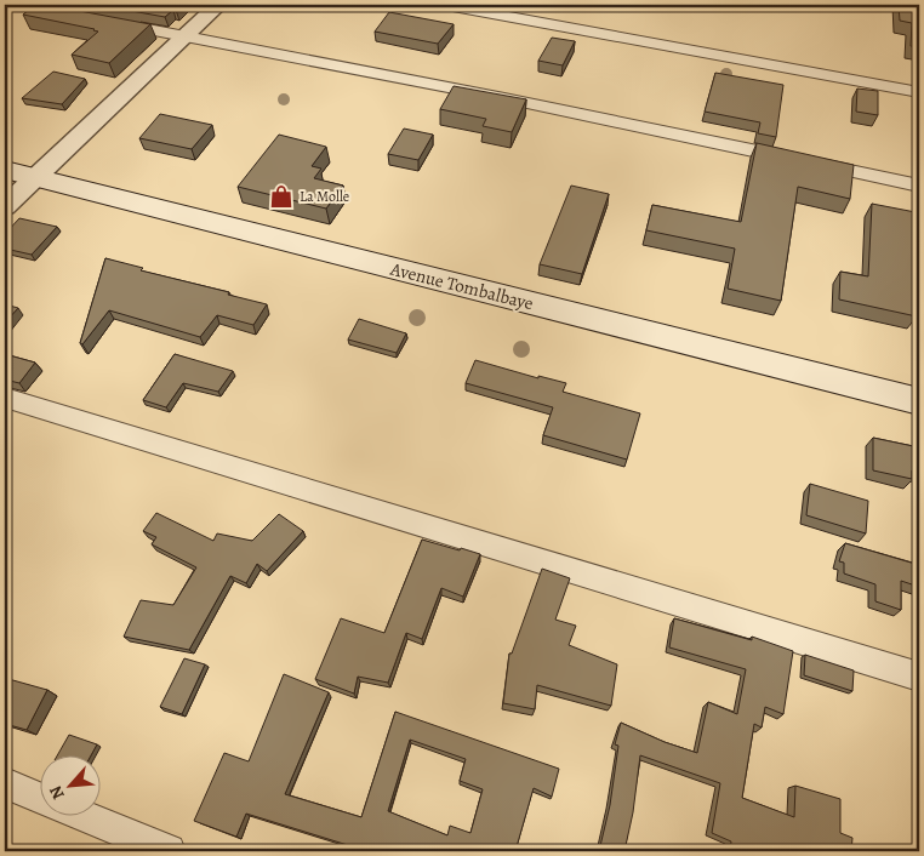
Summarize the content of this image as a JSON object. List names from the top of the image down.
{
  "streets": {
    "main road": ["Avenue Tombalbaye"]
  },
  "places": {
    "shop": ["La Molle"]
  },
  "north": "bottom left"
}
